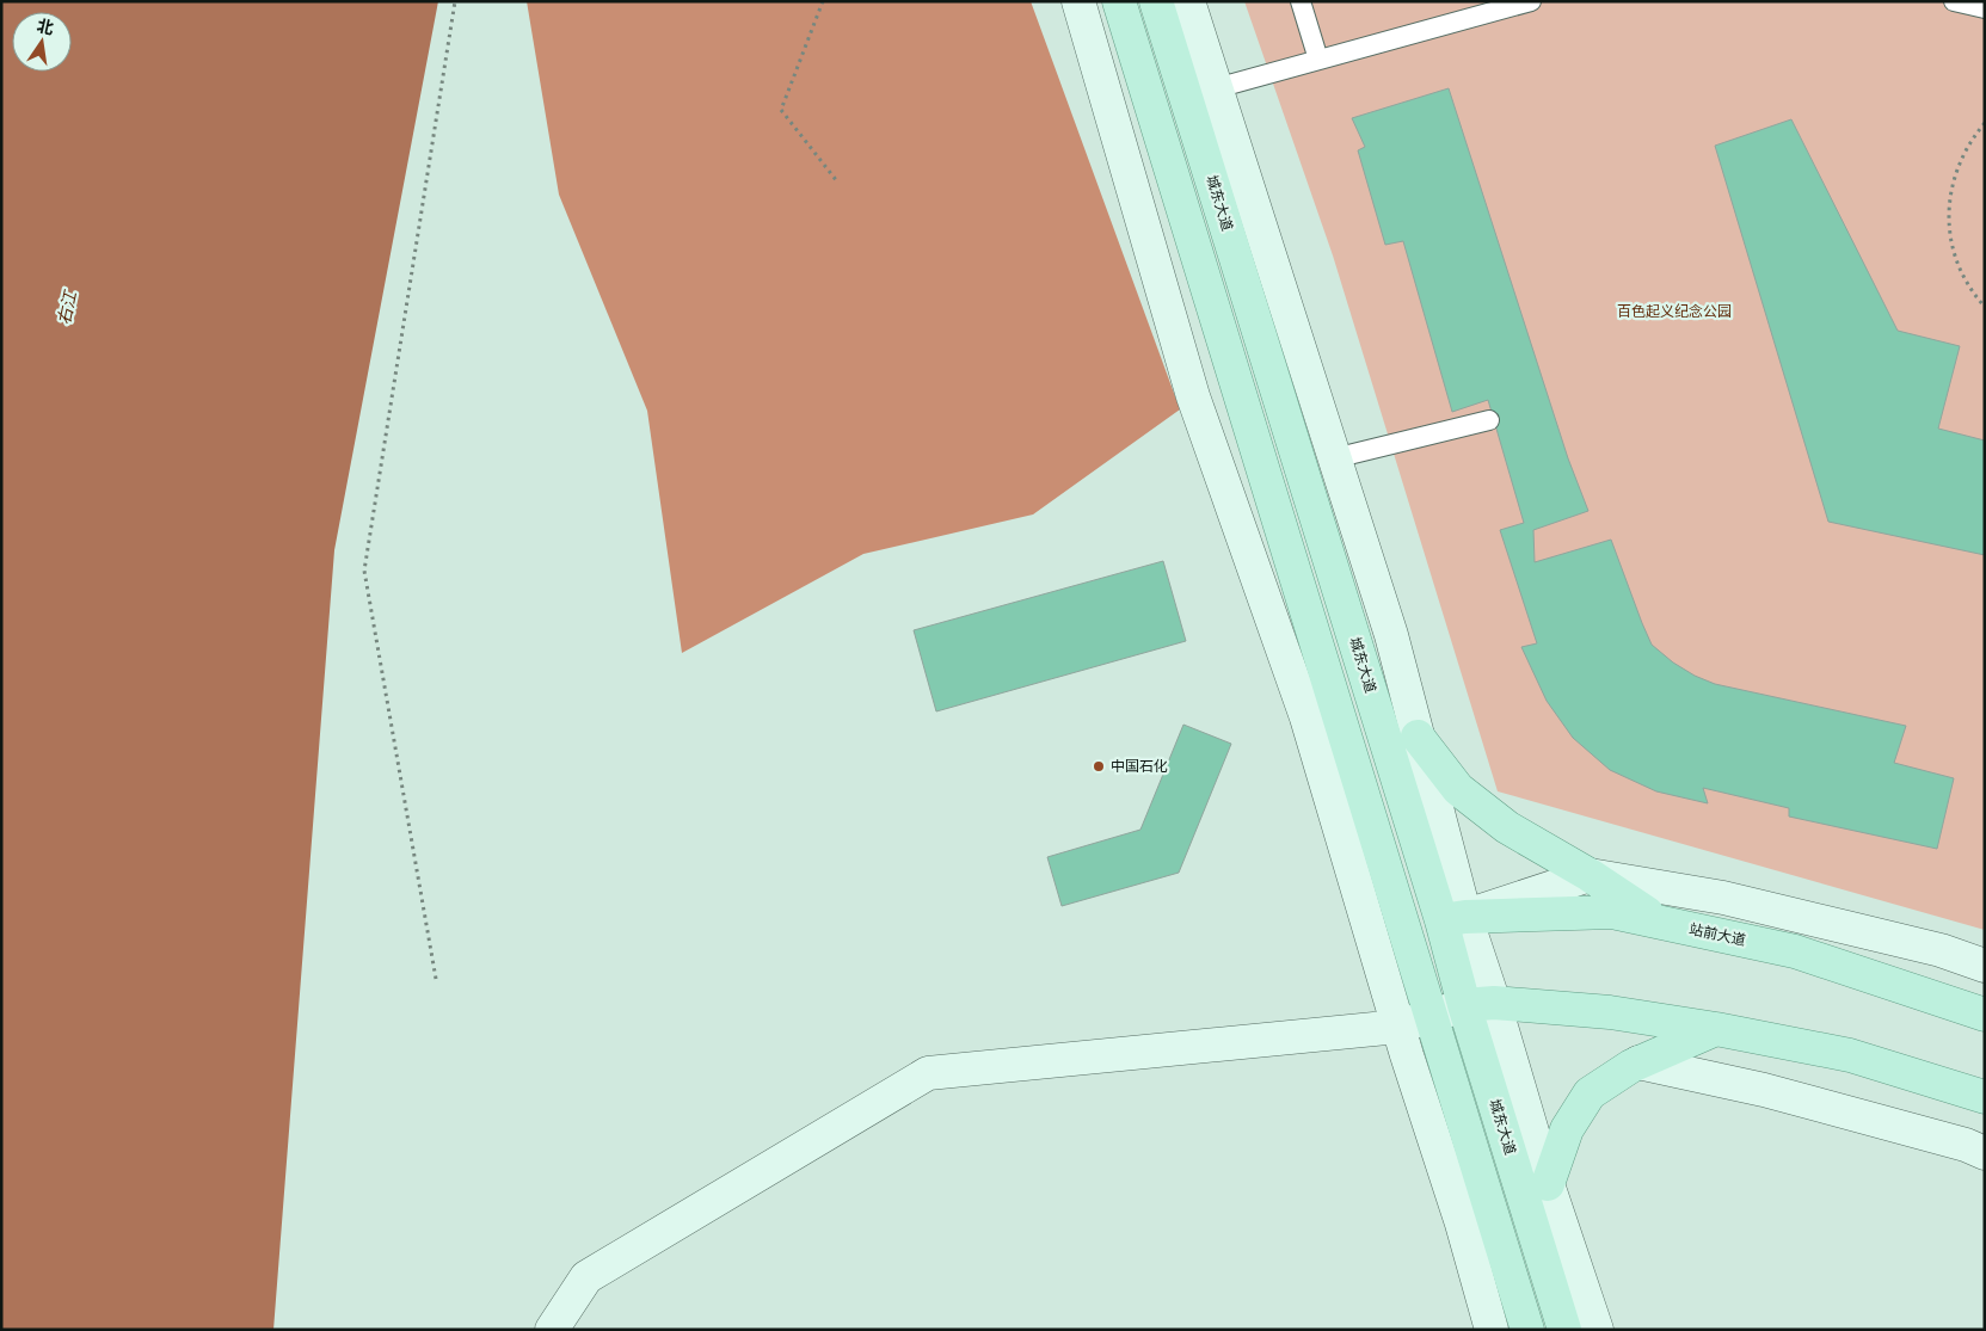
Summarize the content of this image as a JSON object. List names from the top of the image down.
{
  "streets": {
    "main road": ["城东大道", "站前大道"]
  },
  "crossings": [
    ["城东大道", "站前大道"]
  ],
  "water": ["右江"],
  "parks": ["百色起义纪念公园"],
  "places": ["中国石化"],
  "north": "top"
}
